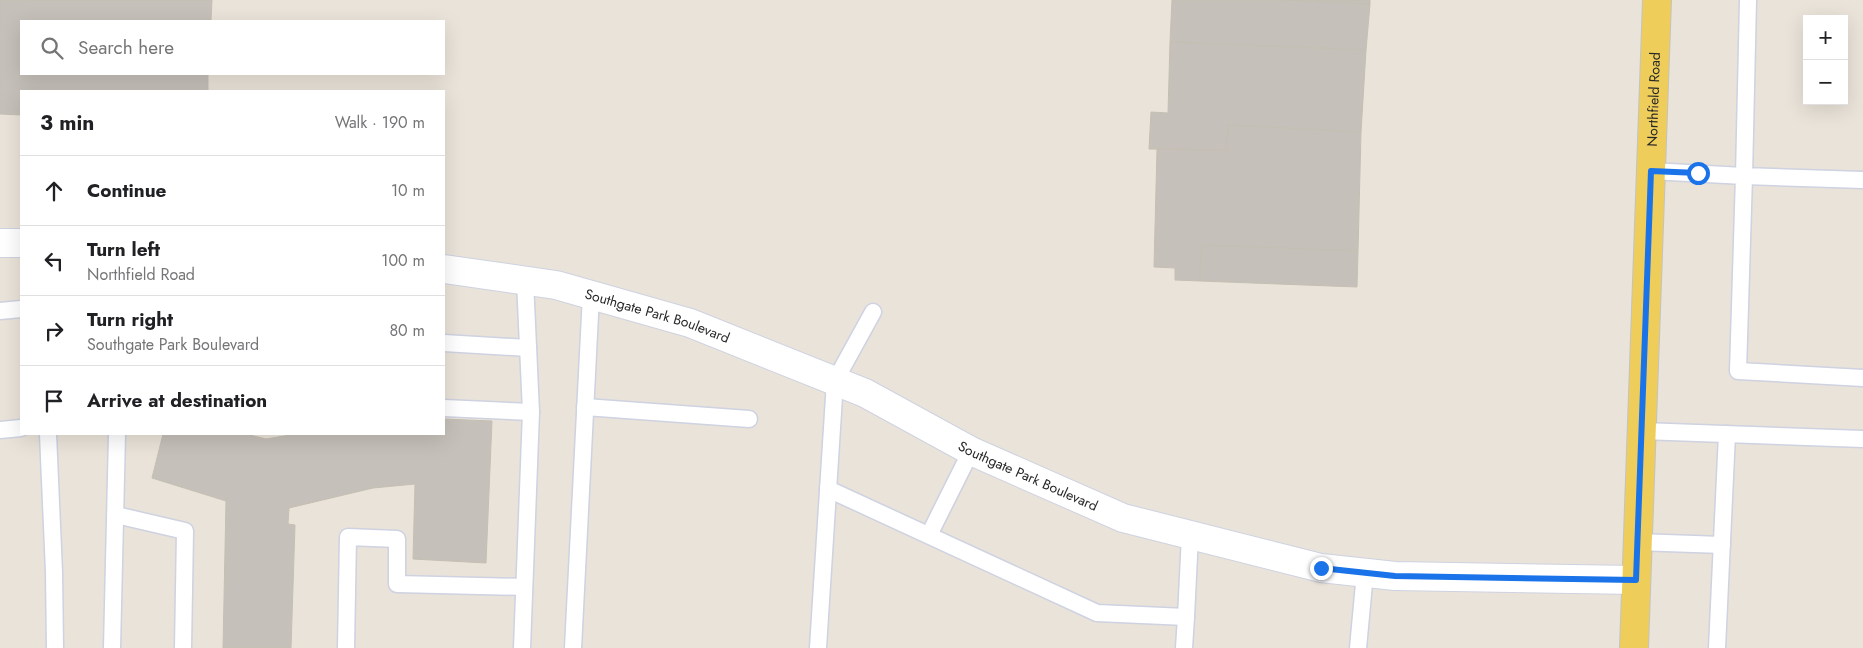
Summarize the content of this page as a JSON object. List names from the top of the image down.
{
  "streets": {
    "main road": ["Northfield Road"],
    "street": ["Southgate Park Boulevard"]
  },
  "crossings": [
    ["Northfield Road", "Southgate Park Boulevard"]
  ],
  "page": {
    "map_buttons": ["+", "−"],
    "search": "Search here",
    "heading": ["3 min", "Walk · 190 m"],
    "list": [
      ["Continue", "10 m"],
      ["Turn left", "Northfield Road", "100 m"],
      ["Turn right", "Southgate Park Boulevard", "80 m"],
      "Arrive at destination"
    ]
  }
}
